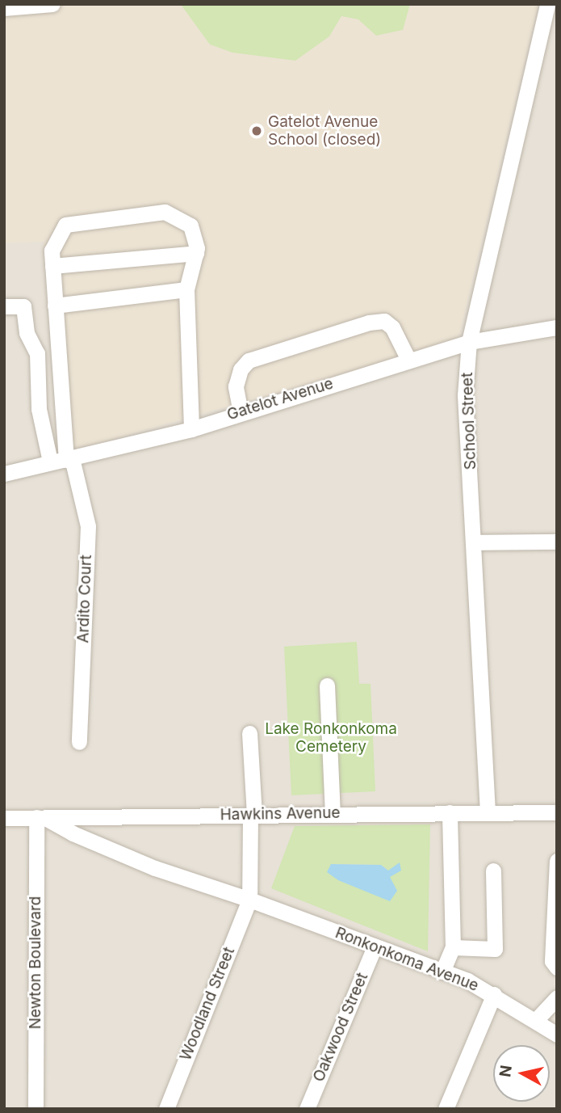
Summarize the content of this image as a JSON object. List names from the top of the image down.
{
  "streets": {
    "street": [
      "Gatelot Avenue",
      "School Street",
      "Ardito Court",
      "Hawkins Avenue",
      "Ronkonkoma Avenue",
      "Newton Boulevard",
      "Woodland Street",
      "Oakwood Street"
    ]
  },
  "crossings": [
    ["Gatelot Avenue", "School Street"],
    ["Gatelot Avenue", "Ardito Court"],
    ["School Street", "Hawkins Avenue"],
    ["Hawkins Avenue", "Ronkonkoma Avenue"],
    ["Hawkins Avenue", "Newton Boulevard"],
    ["Ronkonkoma Avenue", "Newton Boulevard"],
    ["Ronkonkoma Avenue", "Woodland Street"],
    ["Ronkonkoma Avenue", "Oakwood Street"]
  ],
  "parks": ["Lake Ronkonkoma Cemetery"],
  "places": ["Gatelot Avenue School (closed)"],
  "north": "left"
}
